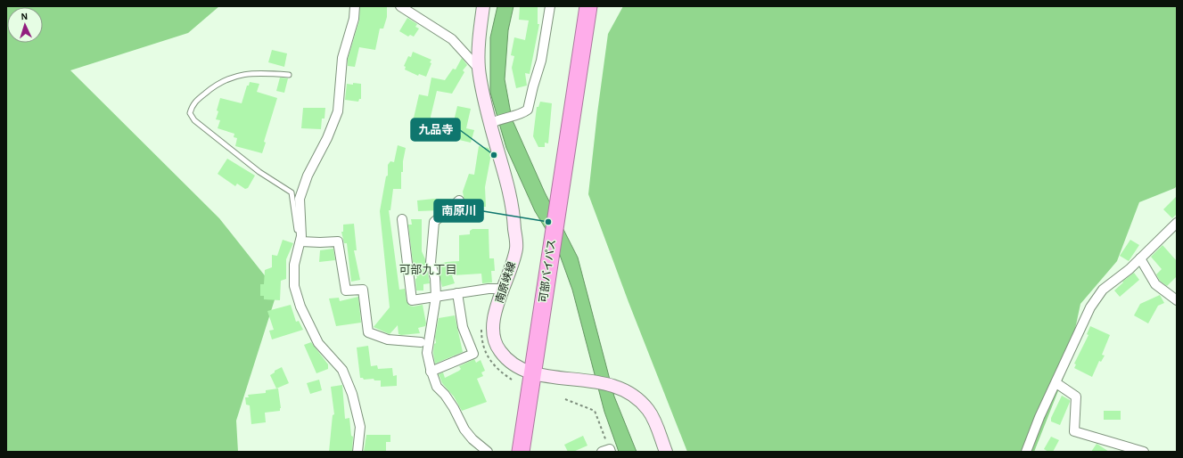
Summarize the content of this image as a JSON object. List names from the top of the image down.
{
  "streets": {
    "highway": ["可部バイパス"],
    "main road": ["南原峡線"]
  },
  "crossings": [
    ["可部バイパス", "南原峡線"]
  ],
  "districts": ["可部九丁目"],
  "places": ["九品寺", "南原川"],
  "north": "top"
}
